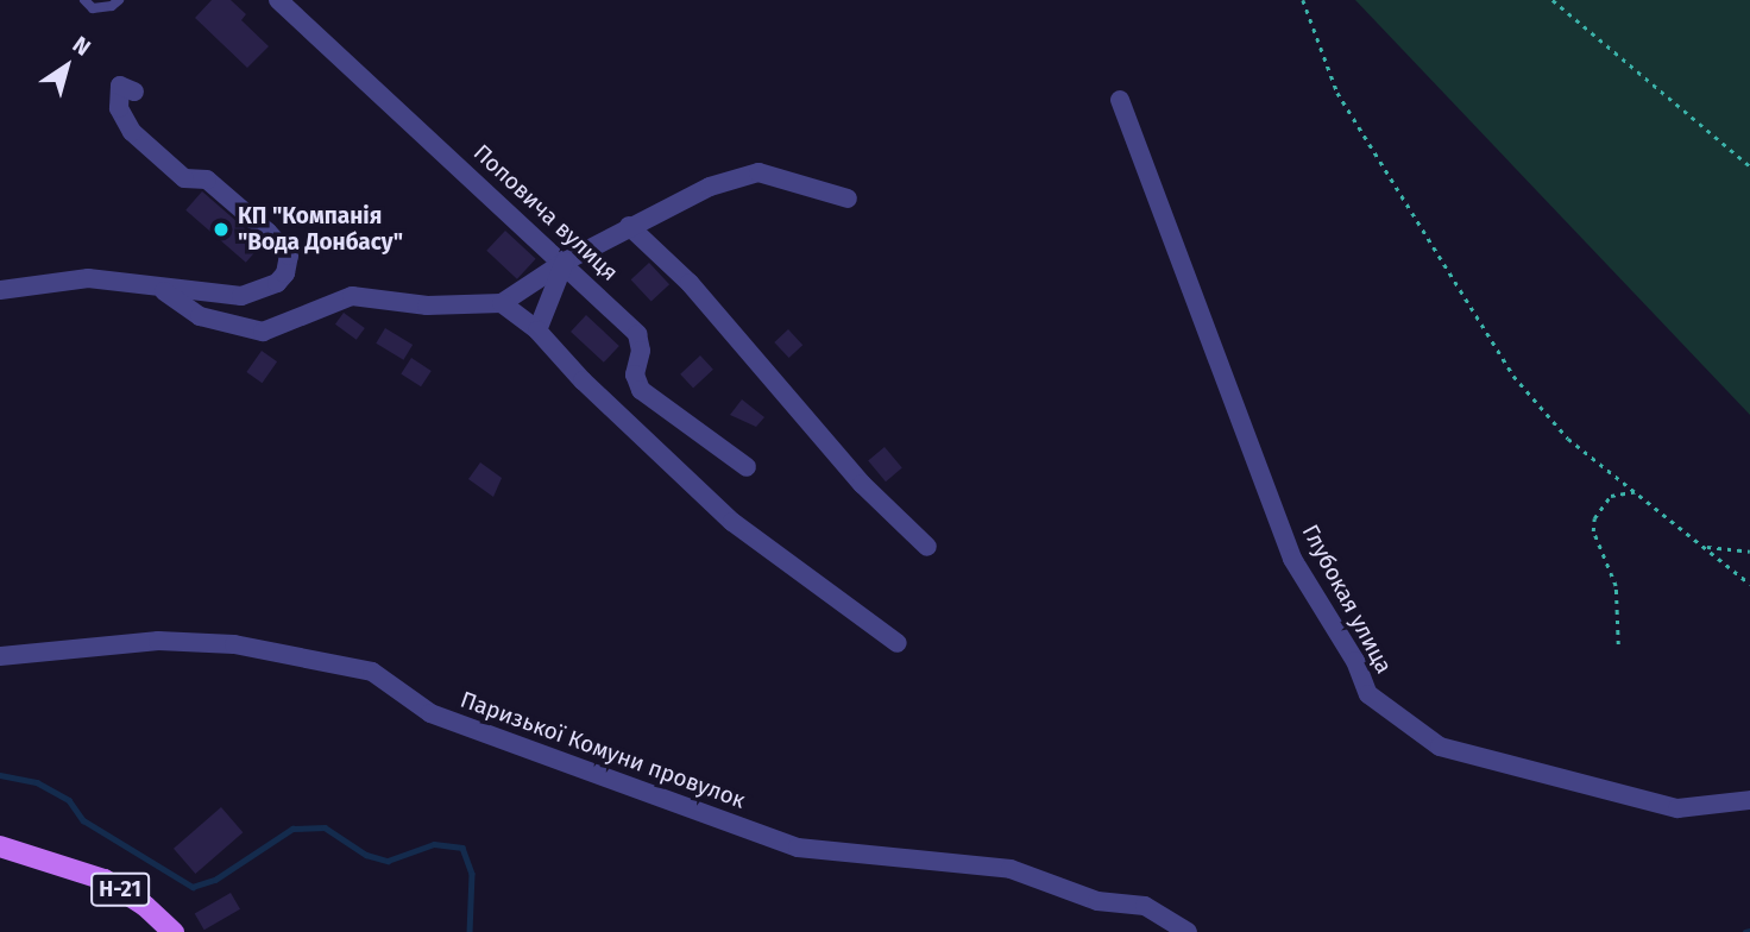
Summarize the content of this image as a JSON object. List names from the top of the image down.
{
  "streets": {
    "main road": ["Н-21"],
    "street": ["Поповича вулиця", "Глубокая улица", "Паризької Комуни провулок"]
  },
  "places": ["КП \"Компанія \"Вода Донбасу\""],
  "north": "top right"
}
